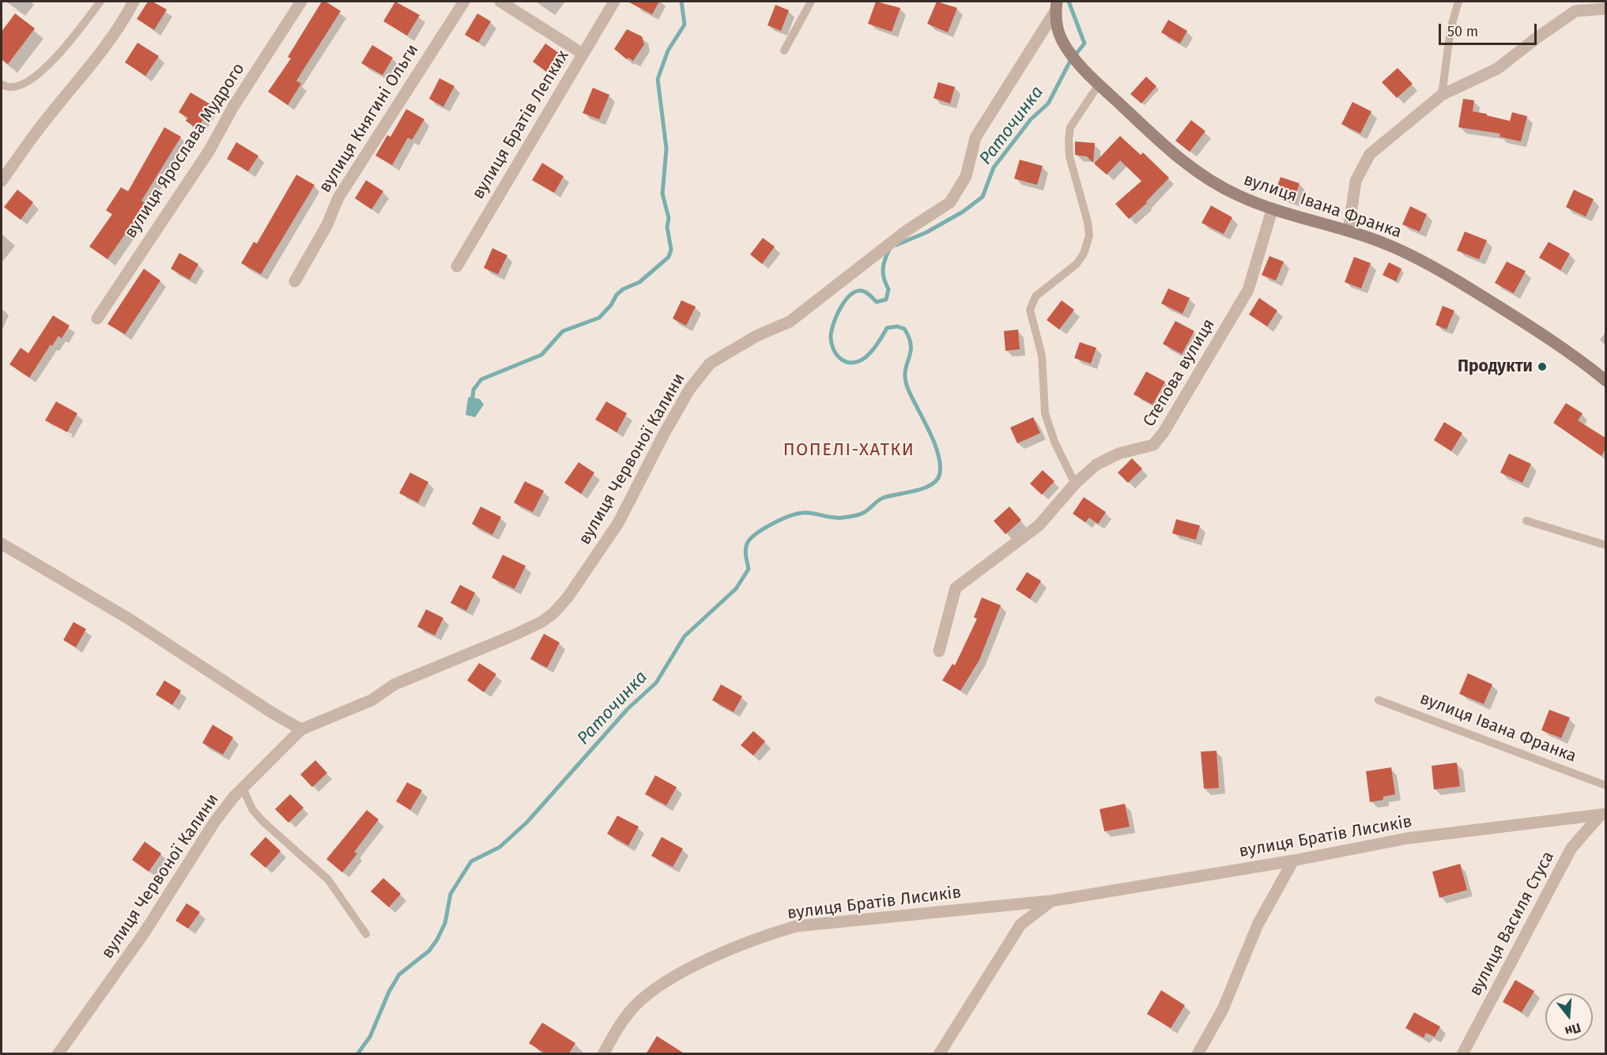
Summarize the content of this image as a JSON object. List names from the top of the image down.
{
  "streets": {
    "main road": ["вулиця Івана Франка"],
    "street": [
      "вулиця Княгині Ольги",
      "вулиця Братів Лепких",
      "вулиця Ярослава Мудрого",
      "Степова вулиця",
      "вулиця Червоної Калини",
      "вулиця Братів Лисиків",
      "вулиця Василя Стуса"
    ]
  },
  "crossings": [
    ["вулиця Івана Франка", "Степова вулиця"],
    ["вулиця Івана Франка", "вулиця Червоної Калини"],
    ["вулиця Братів Лисиків", "вулиця Василя Стуса"]
  ],
  "districts": ["ПОПЕЛІ-ХАТКИ"],
  "water": ["Раточинка"],
  "places": ["Продукти"],
  "scale_bar": "50 m",
  "north": "bottom"
}
